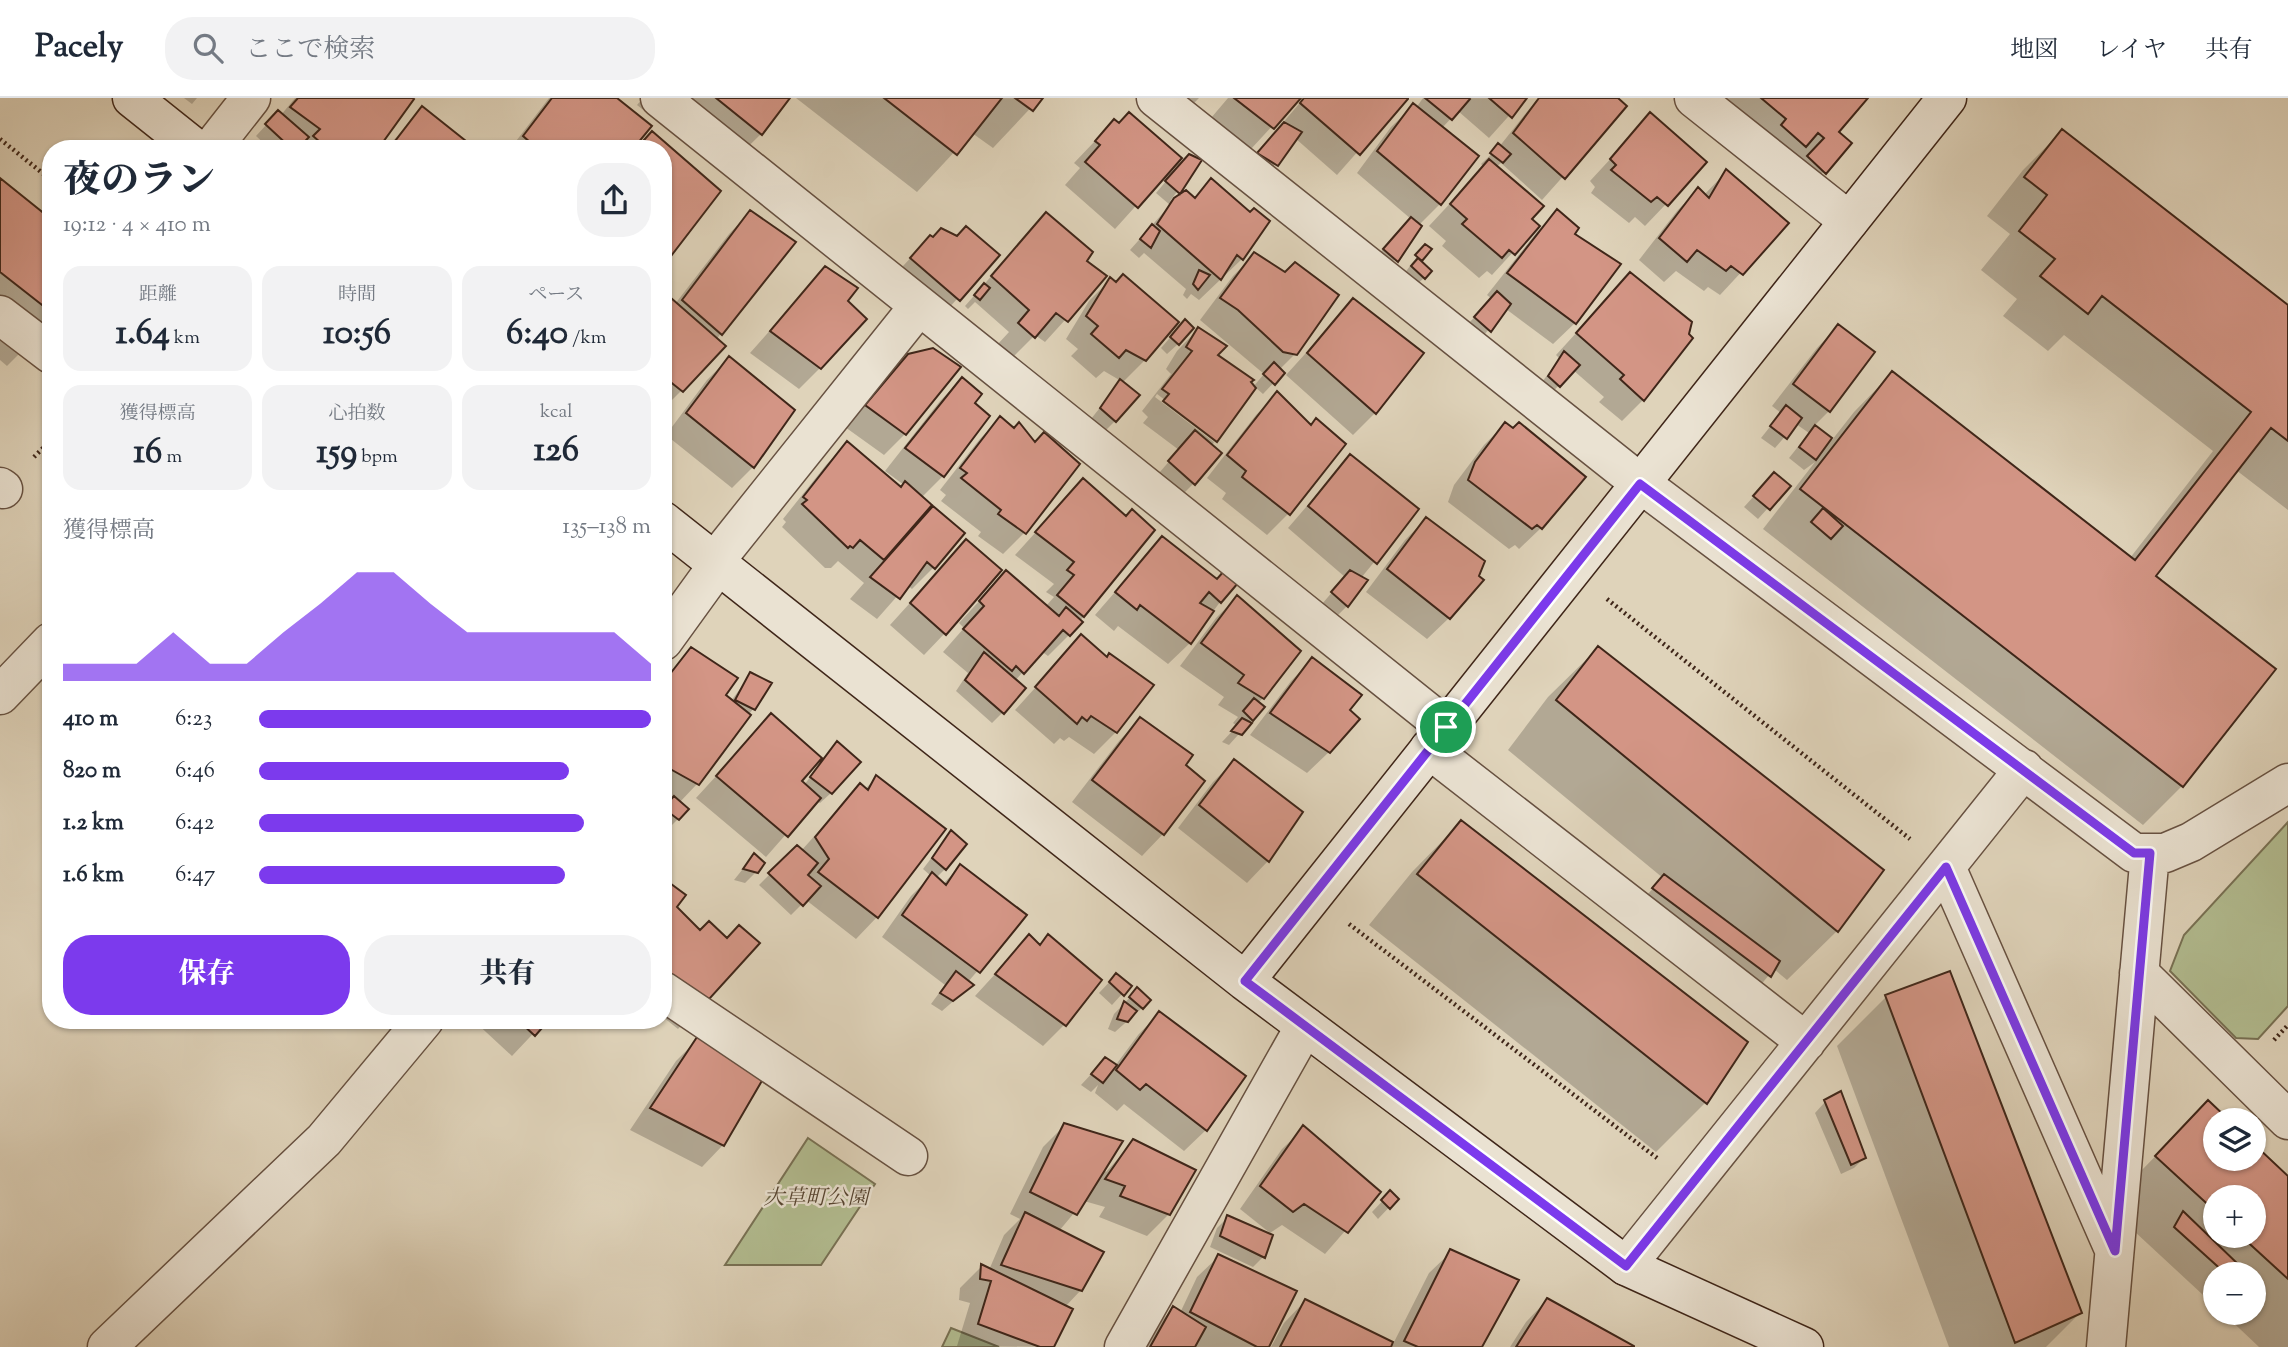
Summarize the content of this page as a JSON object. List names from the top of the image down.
{
  "parks": ["大草町公園"],
  "page": {
    "header": "Pacely",
    "search": "ここで検索",
    "nav": ["地図", "レイヤ", "共有"],
    "heading": ["夜のラン", "19:12 · 4 × 410 m"],
    "stats": [
      ["距離", "1.64 km"],
      ["時間", "10:56"],
      ["ペース", "6:40 /km"],
      ["獲得標高", "16 m"],
      ["心拍数", "159 bpm"],
      ["kcal", "126"]
    ],
    "chart": ["獲得標高", "135–138 m"],
    "list": [
      {
        "name": "410 m",
        "note": "6:23"
      },
      {
        "name": "820 m",
        "note": "6:46"
      },
      {
        "name": "1.2 km",
        "note": "6:42"
      },
      {
        "name": "1.6 km",
        "note": "6:47"
      }
    ],
    "buttons": ["保存", "共有"],
    "map_buttons": ["+", "−"]
  }
}
